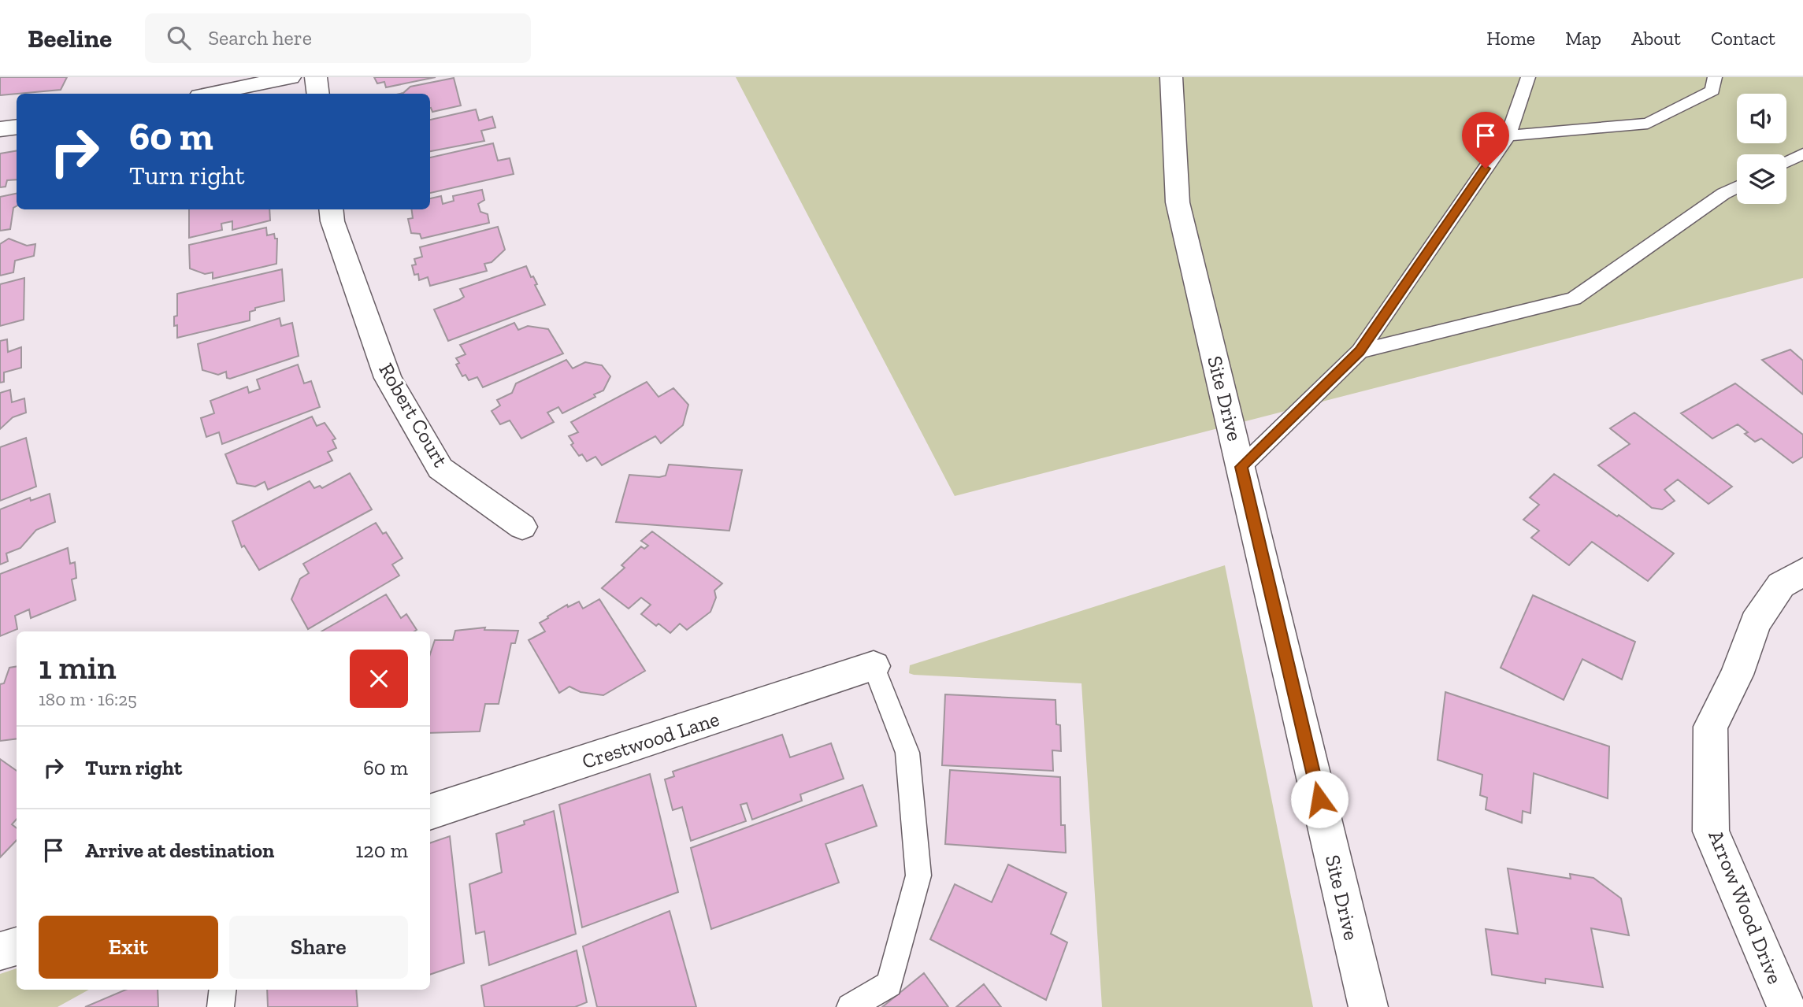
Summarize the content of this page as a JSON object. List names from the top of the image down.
{
  "streets": {
    "street": [
      "Site Drive",
      "Robert Court",
      "Crestwood Lane",
      "Arrow Wood Drive"
    ]
  },
  "page": {
    "header": "Beeline",
    "search": "Search here",
    "nav": [
      "Home",
      "Map",
      "About",
      "Contact"
    ],
    "turn": ["60 m", "Turn right"],
    "heading": ["1 min", "180 m · 16:25"],
    "list": [
      {
        "name": "Turn right",
        "value": "60 m"
      },
      {
        "name": "Arrive at destination",
        "value": "120 m"
      }
    ],
    "buttons": ["Exit", "Share"]
  }
}
